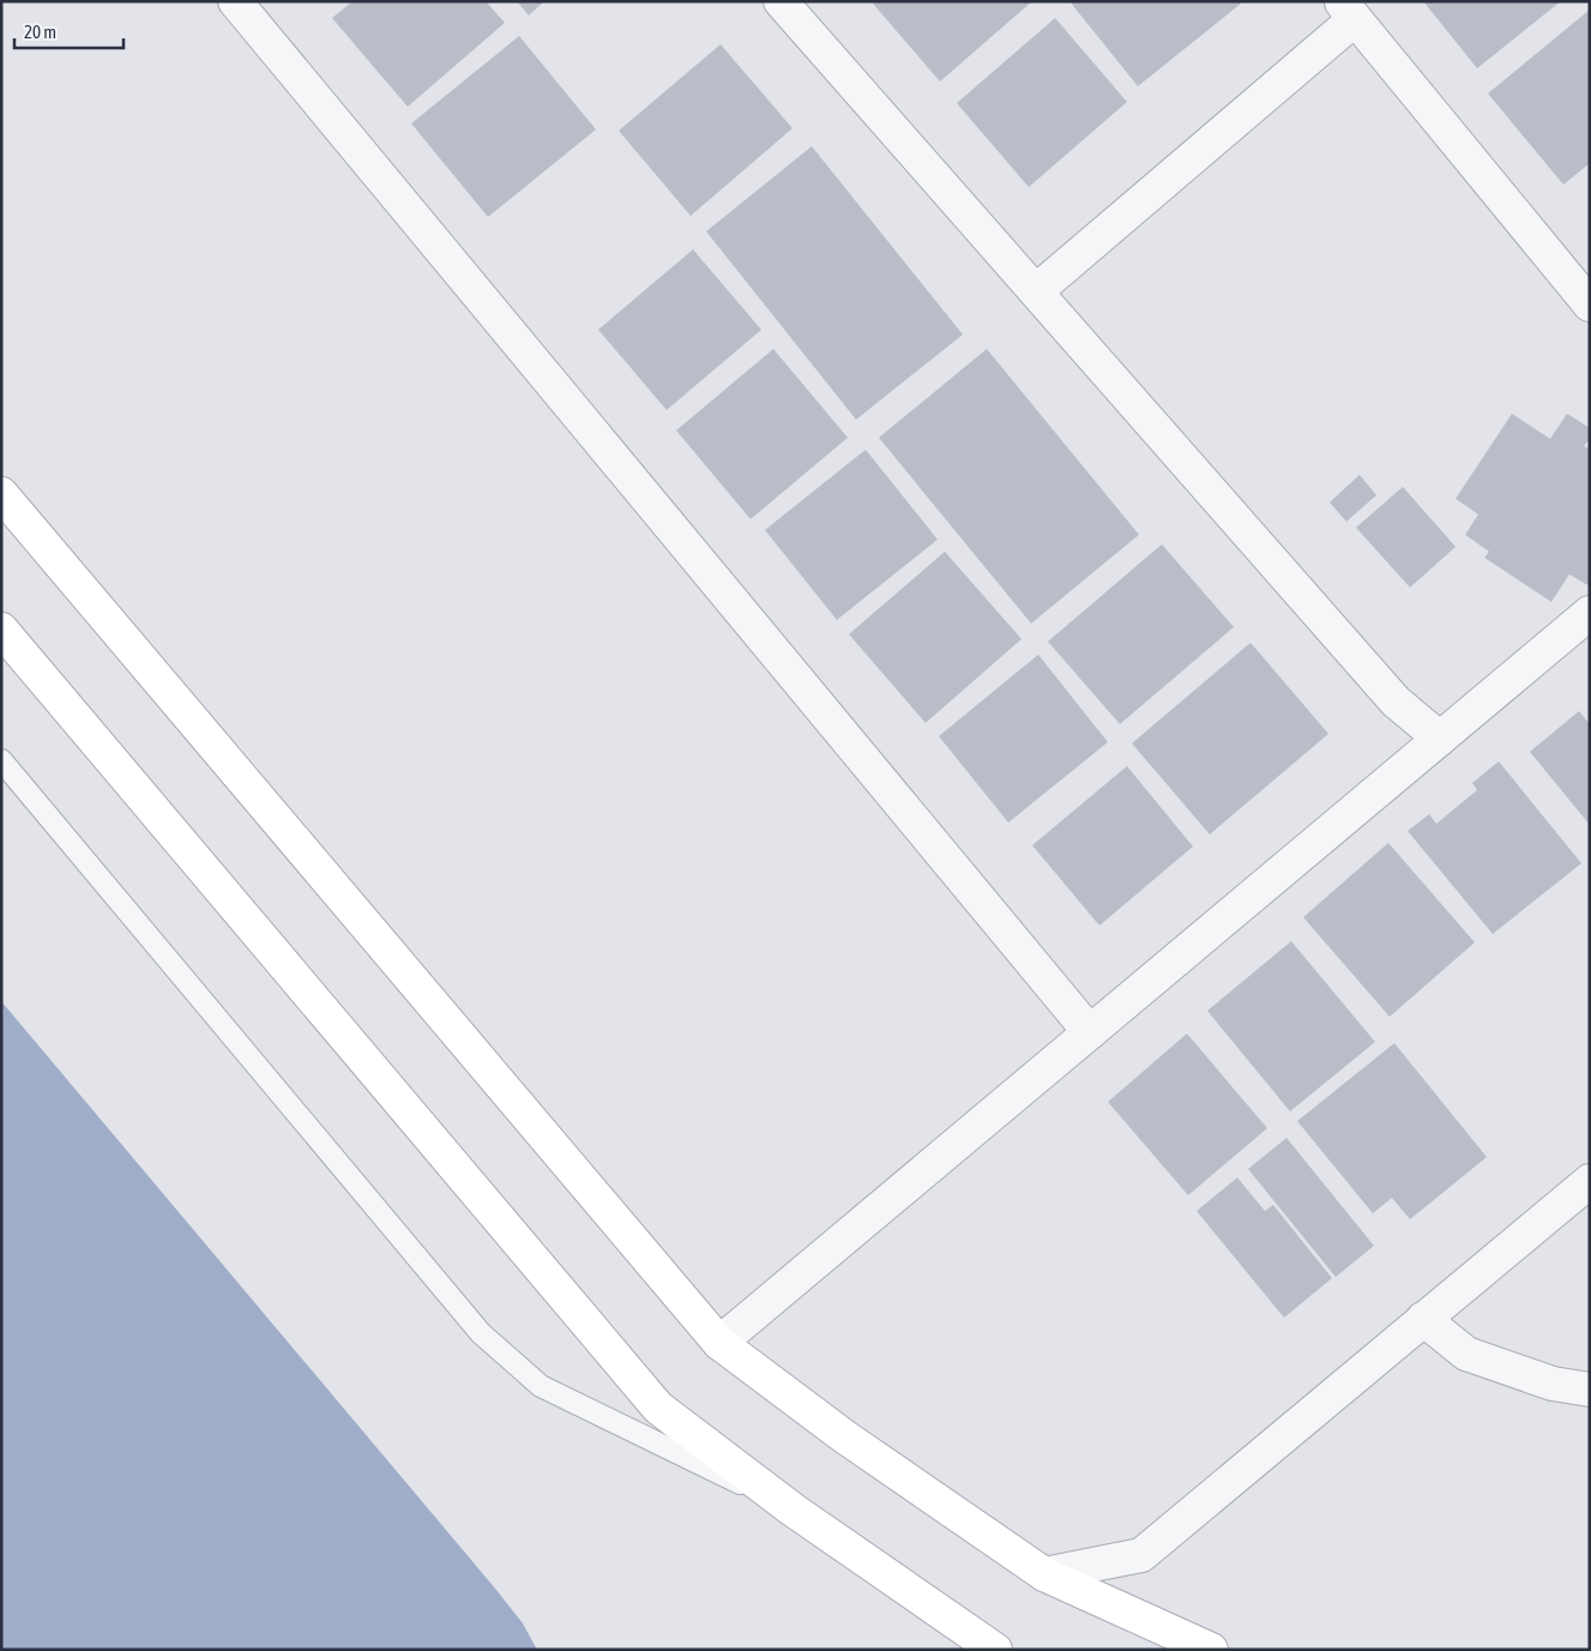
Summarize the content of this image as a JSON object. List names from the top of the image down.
{
  "scale_bar": "20 m"
}
